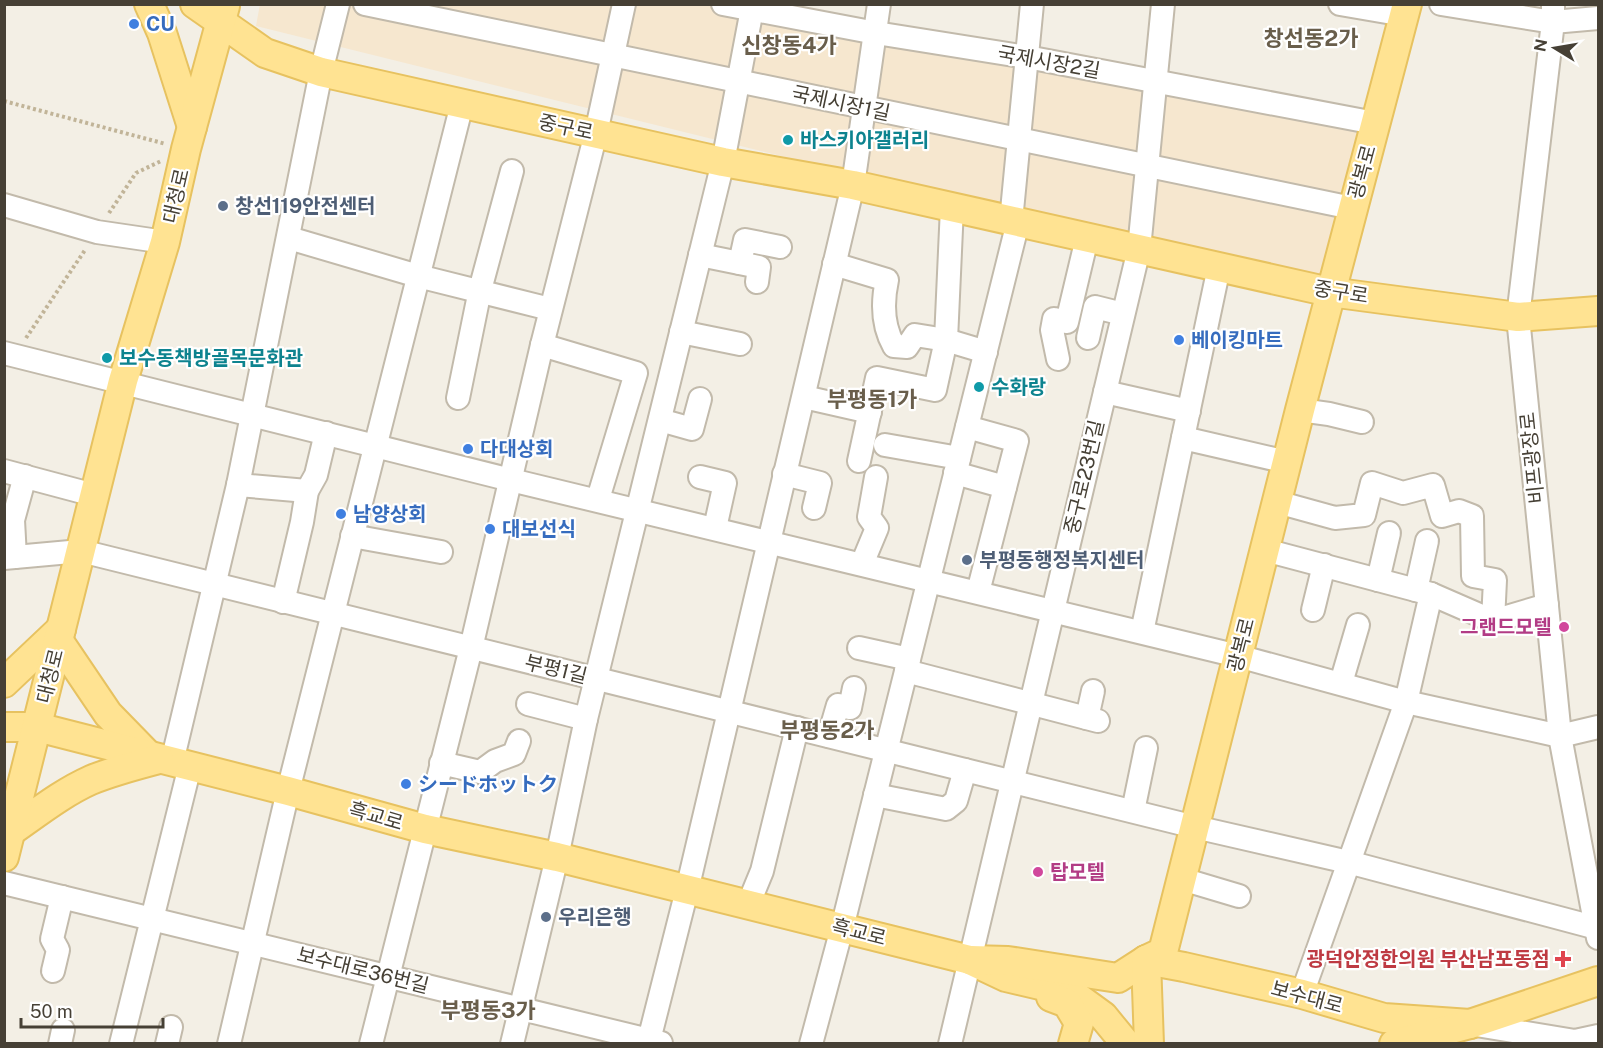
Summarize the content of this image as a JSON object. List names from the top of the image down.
{
  "streets": {
    "main road": [
      "중구로",
      "광복로",
      "대청로",
      "흑교로",
      "보수대로"
    ],
    "street": [
      "국제시장2길",
      "국제시장1길",
      "비프광장로",
      "중구로23번길",
      "부평1길",
      "보수대로36번길"
    ]
  },
  "crossings": [
    ["국제시장2길", "광복로"],
    ["국제시장2길", "중구로23번길"],
    ["국제시장1길", "광복로"],
    ["국제시장1길", "중구로23번길"],
    ["중구로", "광복로"],
    ["중구로", "대청로"],
    ["중구로", "비프광장로"],
    ["중구로", "중구로23번길"],
    ["광복로", "부평1길"],
    ["광복로", "흑교로"],
    ["광복로", "보수대로"],
    ["대청로", "부평1길"],
    ["대청로", "흑교로"],
    ["비프광장로", "부평1길"],
    ["중구로23번길", "부평1길"],
    ["중구로23번길", "흑교로"],
    ["흑교로", "보수대로"]
  ],
  "districts": [
    "창선동2가",
    "신창동4가",
    "부평동1가",
    "부평동2가",
    "부평동3가"
  ],
  "places": {
    "other": [
      "CU",
      "바스키아갤러리",
      "창선119안전센터",
      "베이킹마트",
      "보수동책방골목문화관",
      "수화랑",
      "다대상회",
      "남양상회",
      "대보선식",
      "부평동행정복지센터",
      "그랜드모텔",
      "シードホットク",
      "탑모텔",
      "우리은행"
    ],
    "health": ["광덕안정한의원 부산남포동점"]
  },
  "scale_bar": "50 m",
  "north": "left"
}
